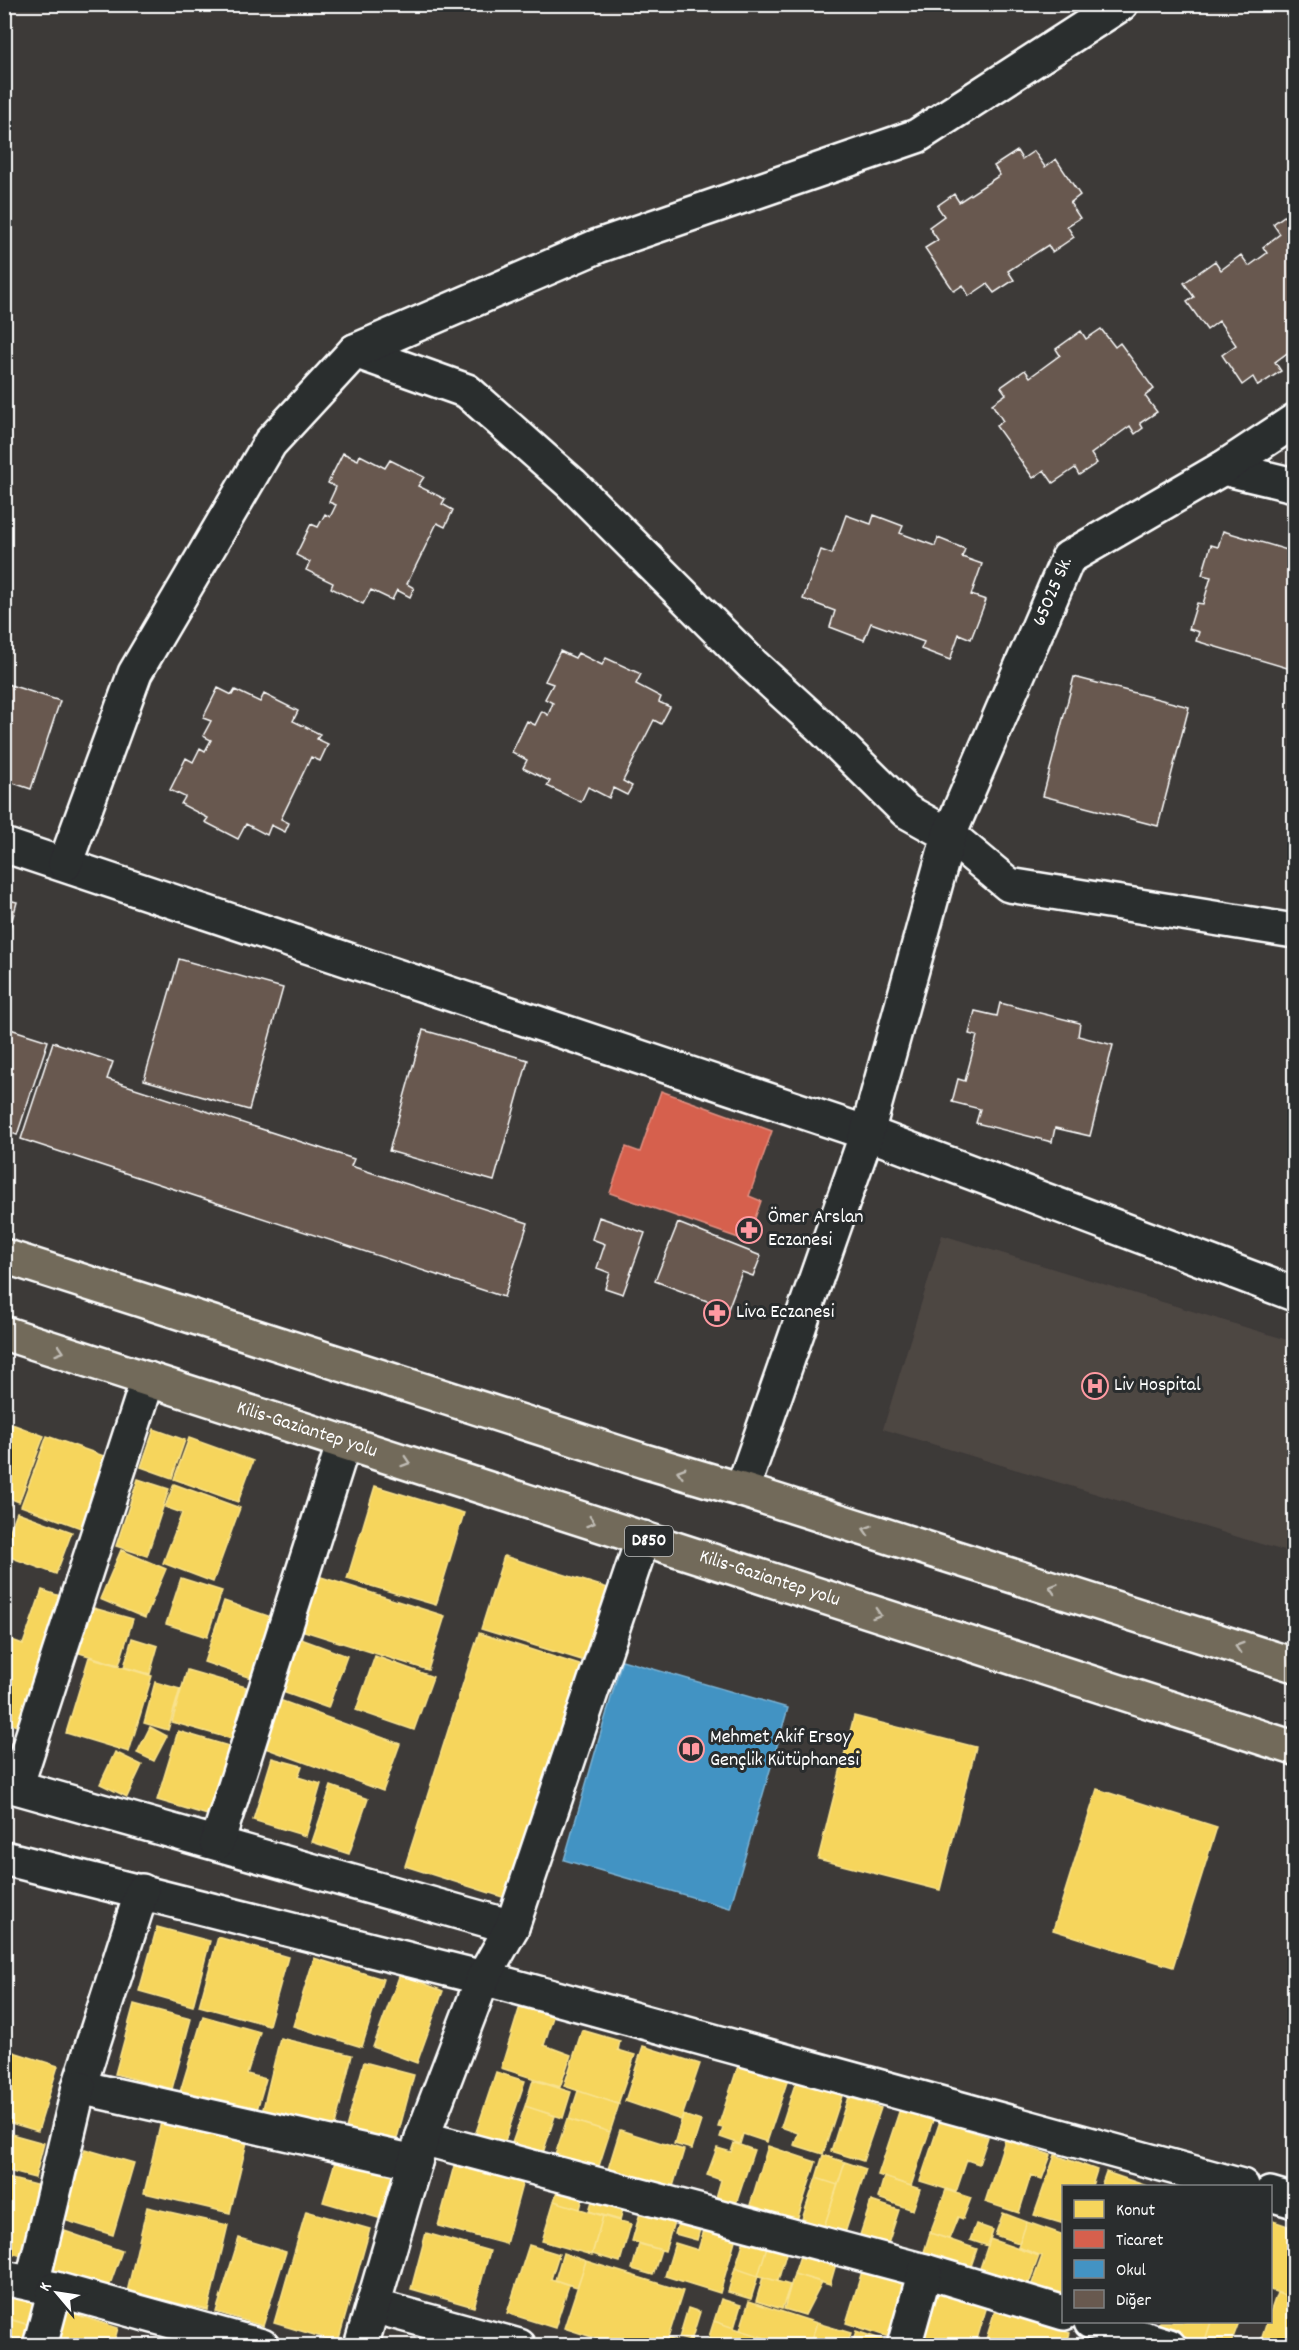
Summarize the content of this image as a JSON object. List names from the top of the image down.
{
  "streets": {
    "highway": ["Kilis-Gaziantep yolu", "D850"],
    "street": ["65025 Sk."]
  },
  "places": {
    "pharmacy": ["Ömer Arslan Eczanesi", "Liva Eczanesi"],
    "hospital": ["Liv Hospital"],
    "library": ["Mehmet Akif Ersoy Gençlik Kütüphanesi"]
  },
  "legend": [
    "Konut",
    "Ticaret",
    "Okul",
    "Diğer"
  ],
  "north": "top left"
}
